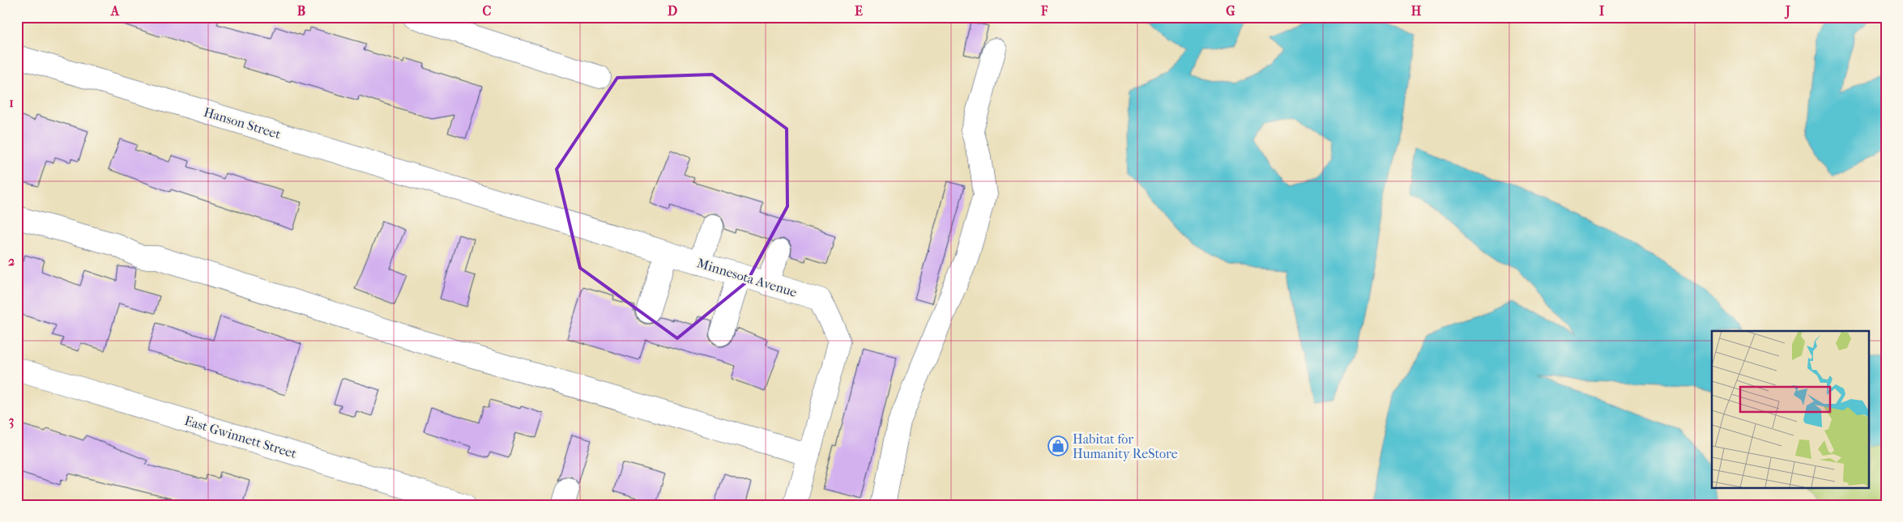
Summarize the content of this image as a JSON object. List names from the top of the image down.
{
  "streets": {
    "street": ["Hanson Street", "Minnesota Avenue", "East Gwinnett Street"]
  },
  "crossings": [
    ["Hanson Street", "Minnesota Avenue"]
  ],
  "places": {
    "shop": ["Habitat for Humanity ReStore"]
  },
  "grid": {
    "columns": [
      "A",
      "B",
      "C",
      "D",
      "E",
      "F",
      "G",
      "H",
      "I",
      "J"
    ],
    "rows": ["1", "2", "3"]
  }
}
